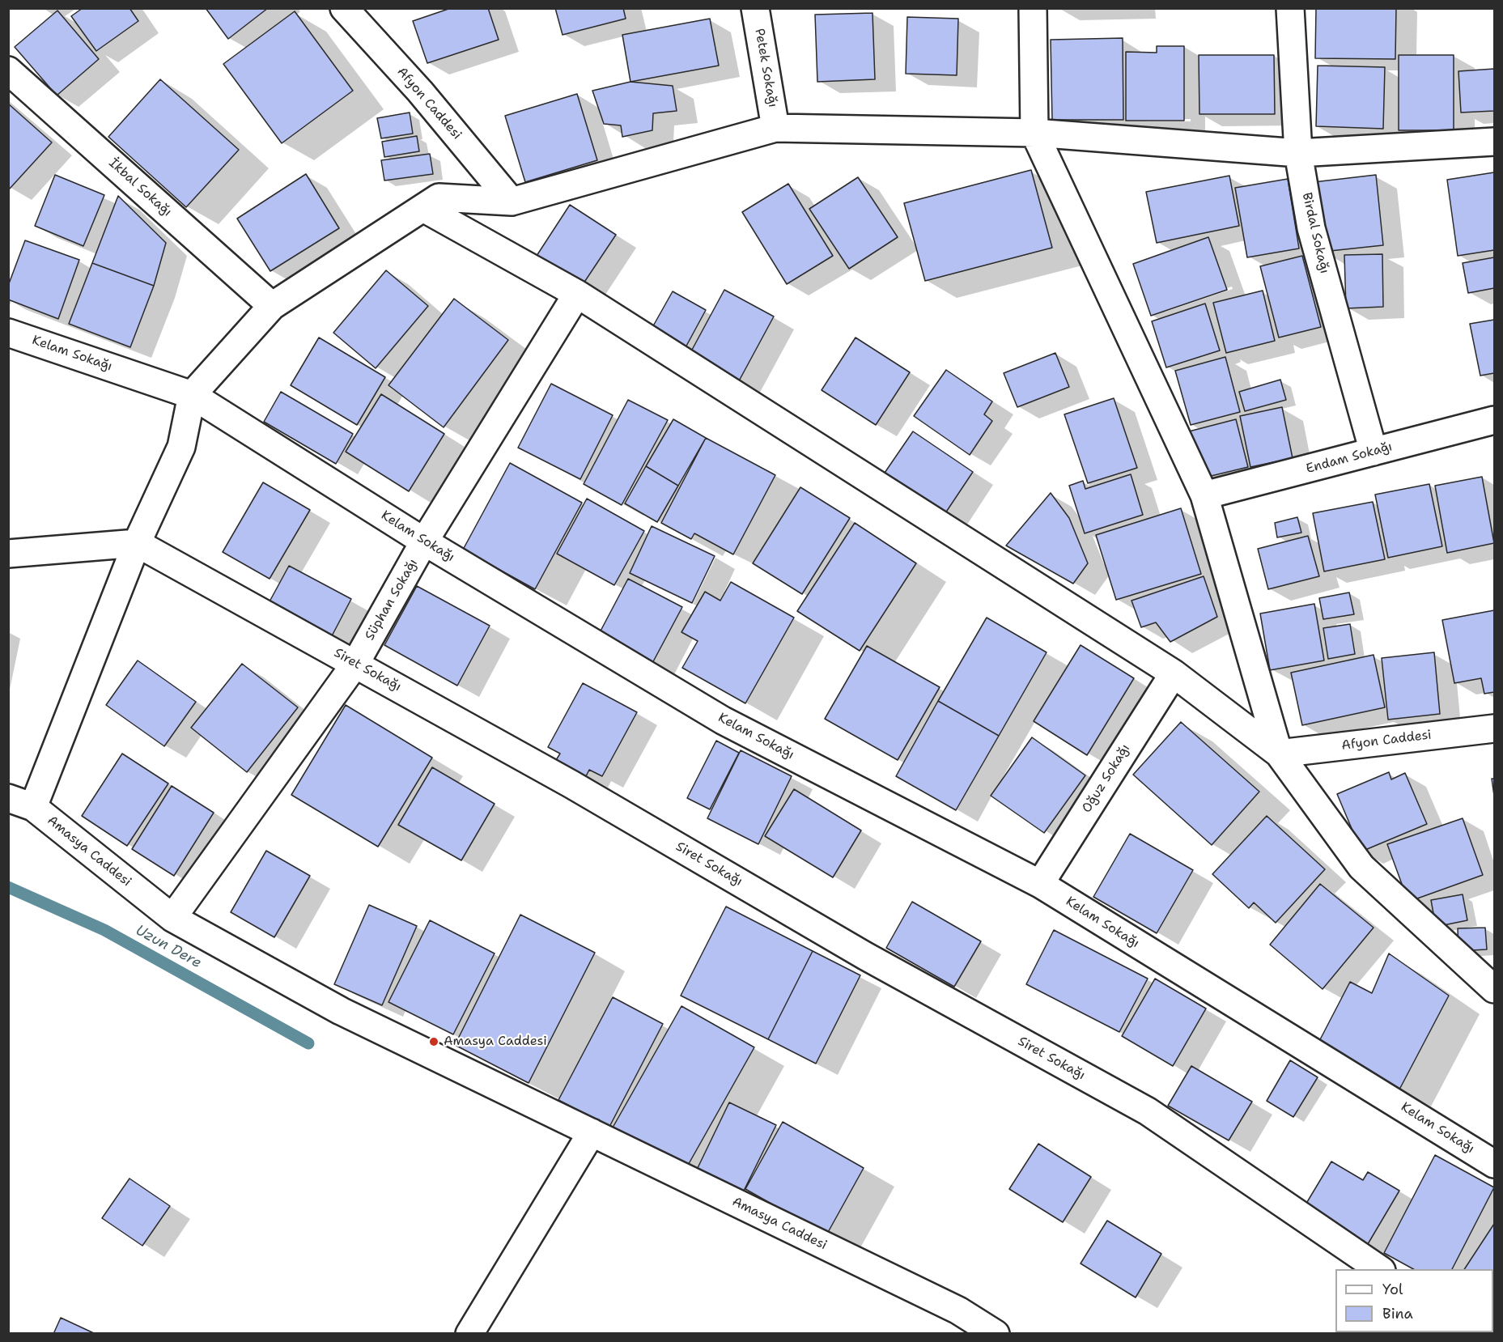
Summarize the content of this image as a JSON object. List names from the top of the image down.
{
  "streets": {
    "street": [
      "Petek Sokağı",
      "Afyon Caddesi",
      "İkbal Sokağı",
      "Birdal Sokağı",
      "Kelam Sokağı",
      "Endam Sokağı",
      "Süphan Sokağı",
      "Siret Sokağı",
      "Oğuz Sokağı",
      "Amasya Caddesi"
    ]
  },
  "crossings": [
    ["Birdal Sokağı", "Endam Sokağı"],
    ["Kelam Sokağı", "Süphan Sokağı"],
    ["Kelam Sokağı", "Oğuz Sokağı"],
    ["Süphan Sokağı", "Siret Sokağı"],
    ["Süphan Sokağı", "Amasya Caddesi"]
  ],
  "water": ["Uzun Dere"],
  "places": ["Amasya Caddesi"],
  "legend": ["Yol", "Bina"]
}
